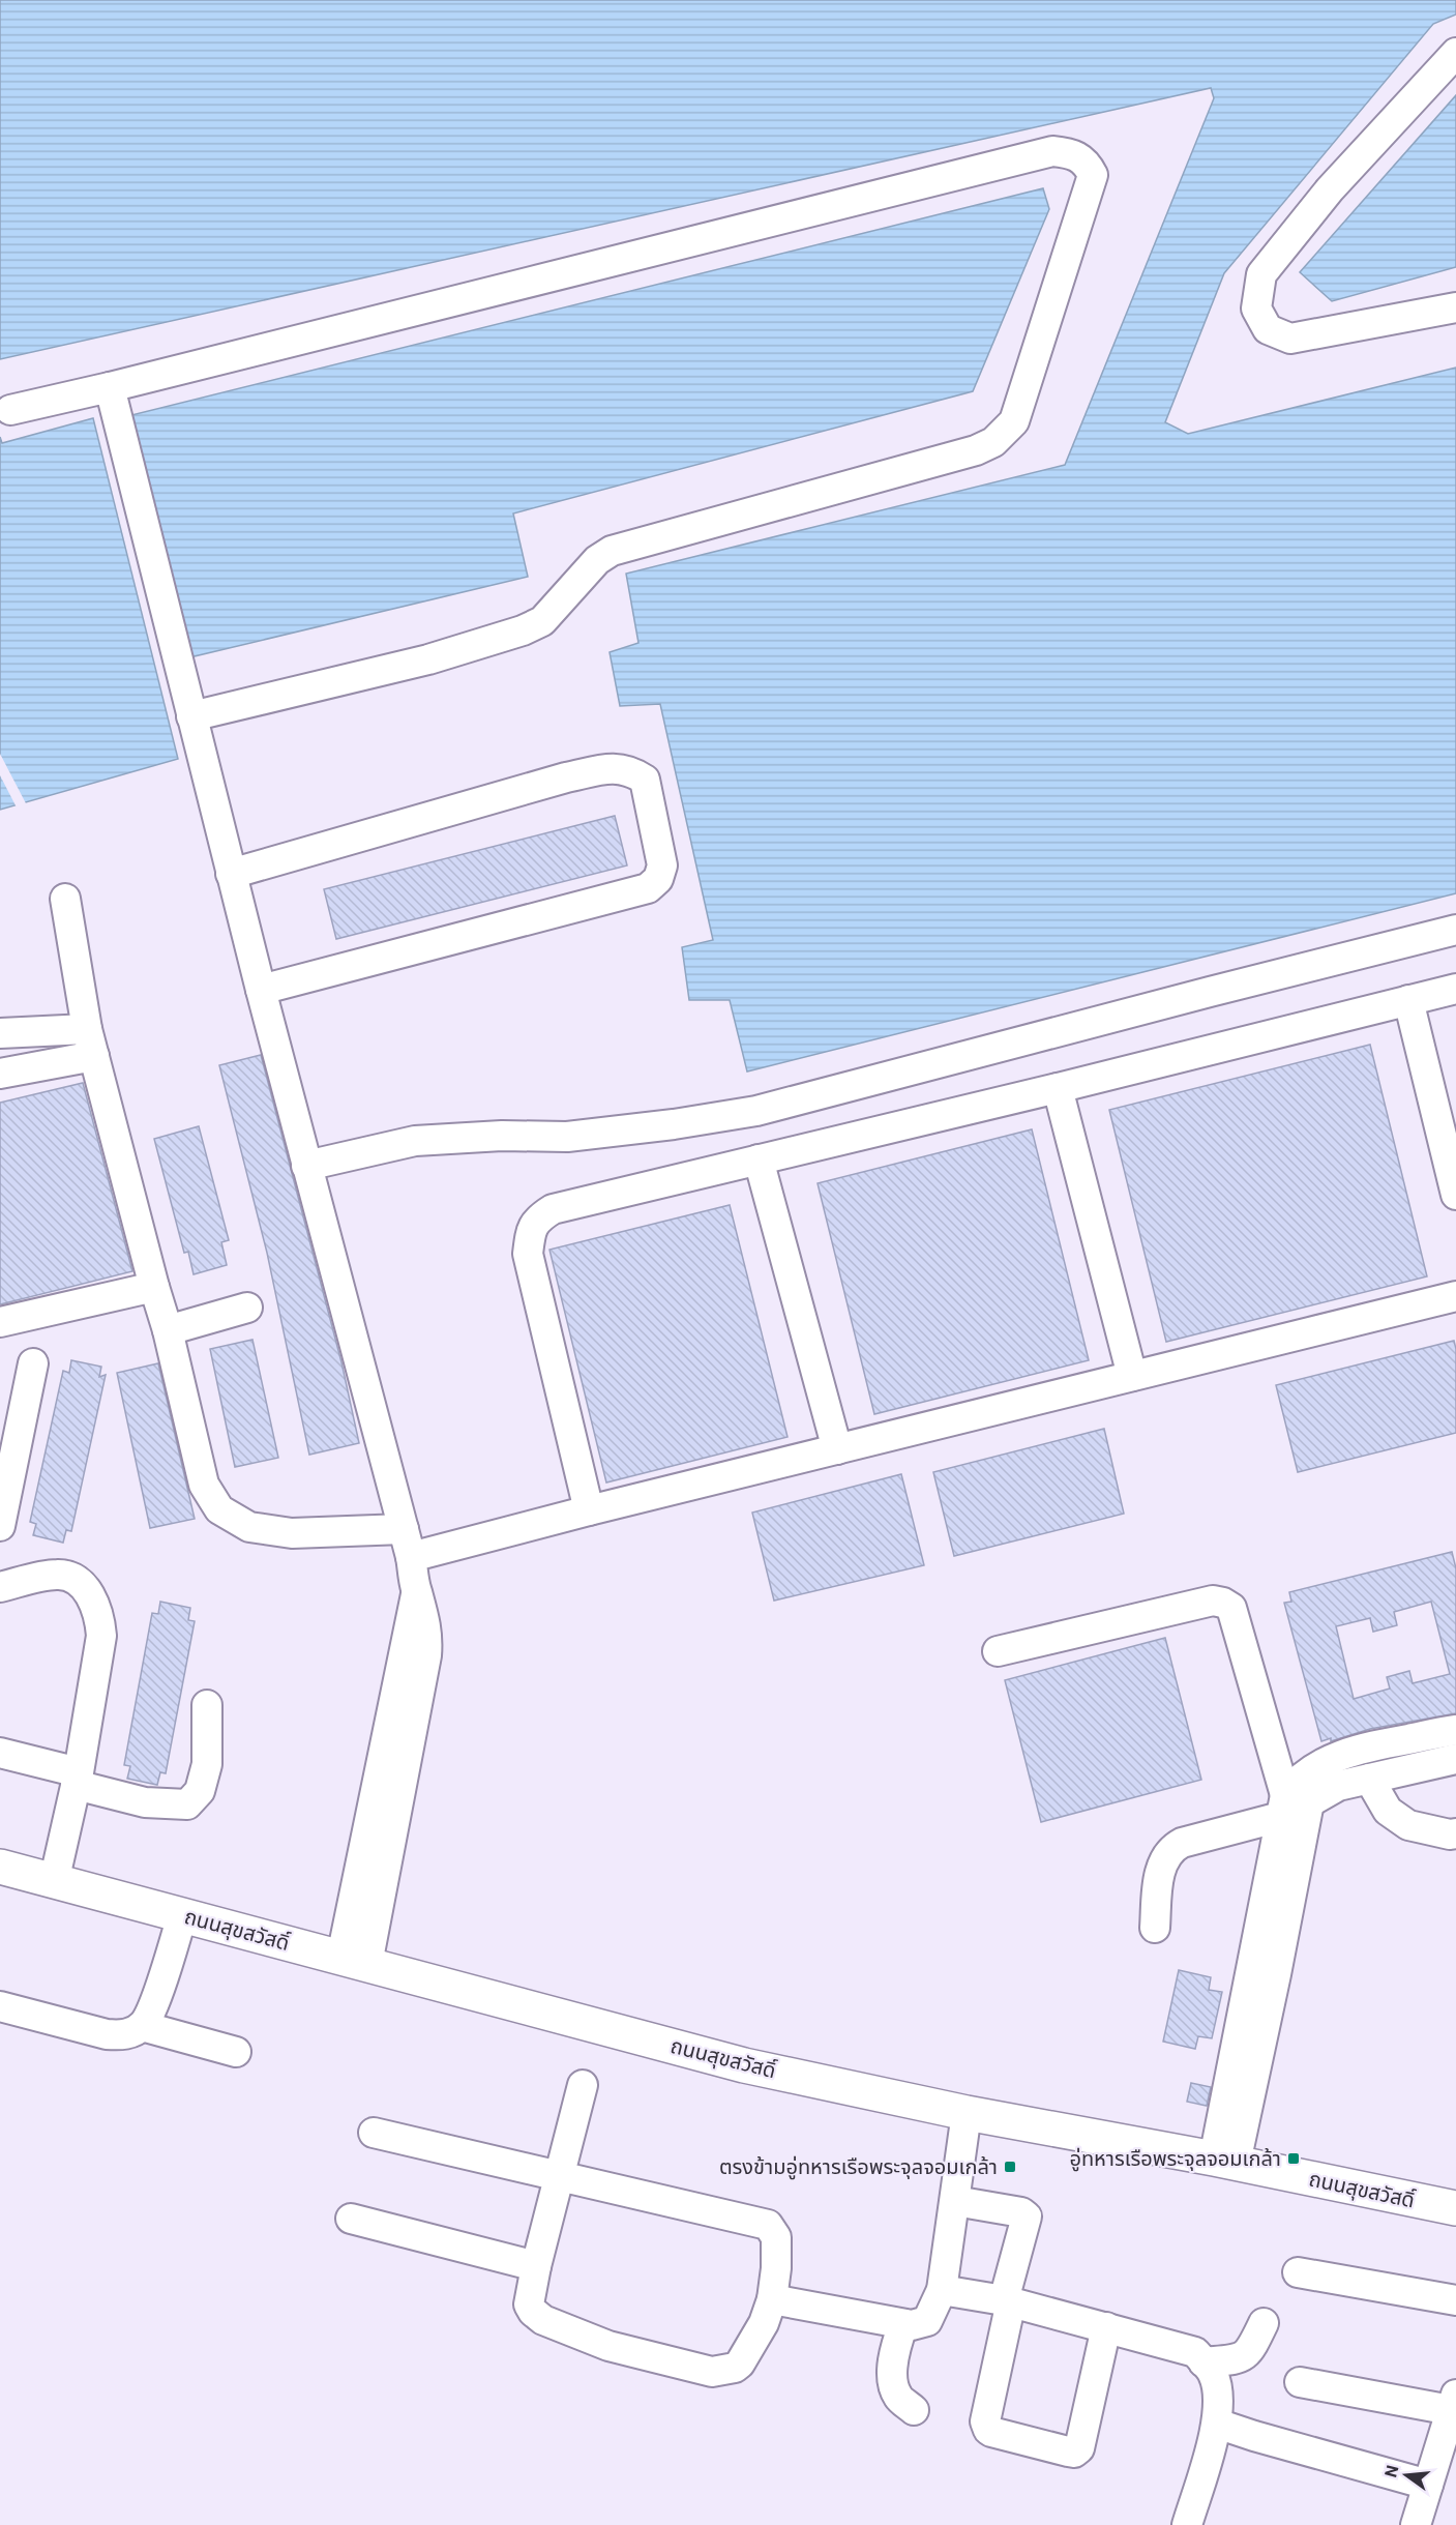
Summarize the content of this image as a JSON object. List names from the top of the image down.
{
  "streets": {
    "main road": ["ถนนสุขสวัสดิ์"]
  },
  "places": {
    "transit": ["อู่ทหารเรือพระจุลจอมเกล้า", "ตรงข้ามอู่ทหารเรือพระจุลจอมเกล้า"]
  },
  "north": "left"
}
